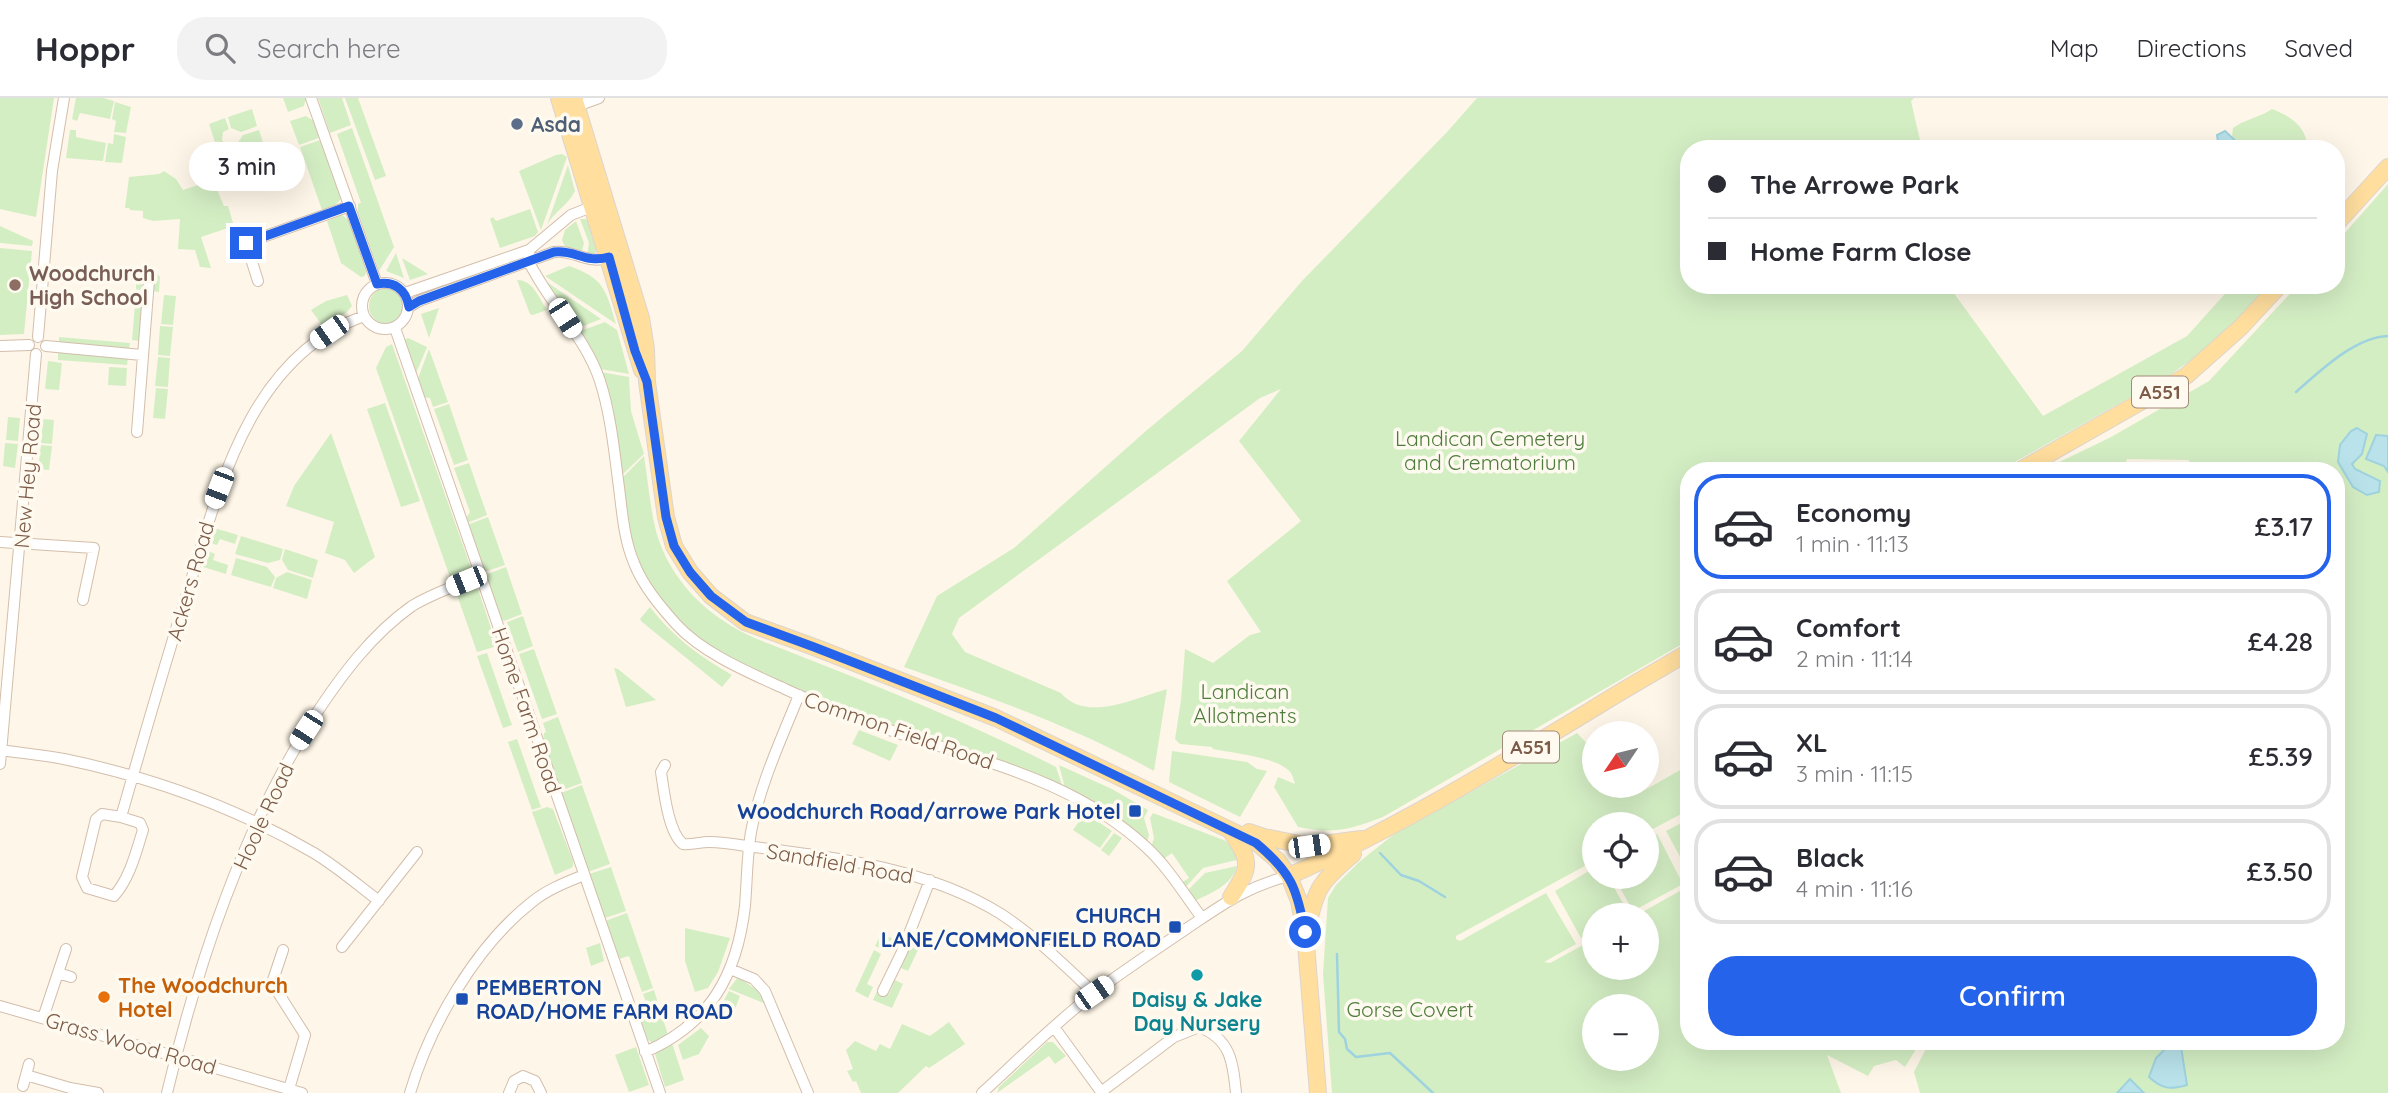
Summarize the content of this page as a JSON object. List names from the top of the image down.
{
  "streets": {
    "main road": ["A551"],
    "street": [
      "New Hey Road",
      "Ackers Road",
      "Home Farm Road",
      "Common Field Road",
      "Hoole Road",
      "Sandfield Road",
      "Grass Wood Road"
    ]
  },
  "crossings": [
    ["Ackers Road", "Home Farm Road"],
    ["Home Farm Road", "Hoole Road"],
    ["Hoole Road", "Grass Wood Road"]
  ],
  "parks": ["Landican Cemetery and Crematorium", "Landican Allotments", "Gorse Covert"],
  "places": {
    "other": [
      "Asda",
      "Woodchurch High School",
      "Daisy & Jake Day Nursery",
      "The Woodchurch Hotel"
    ],
    "transit": ["Woodchurch Road/arrowe Park Hotel", "CHURCH LANE/COMMONFIELD ROAD", "PEMBERTON ROAD/HOME FARM ROAD"]
  },
  "north": "bottom left",
  "page": {
    "header": "Hoppr",
    "search": "Search here",
    "nav": ["Map", "Directions", "Saved"],
    "banner": ["The Arrowe Park", "Home Farm Close"],
    "bubble": "3 min",
    "list": [
      {
        "name": "Economy",
        "note": "1 min · 11:13",
        "value": "£3.17"
      },
      {
        "name": "Comfort",
        "note": "2 min · 11:14",
        "value": "£4.28"
      },
      {
        "name": "XL",
        "note": "3 min · 11:15",
        "value": "£5.39"
      },
      {
        "name": "Black",
        "note": "4 min · 11:16",
        "value": "£3.50"
      }
    ],
    "map_buttons": ["+", "−"],
    "buttons": "Confirm"
  }
}
